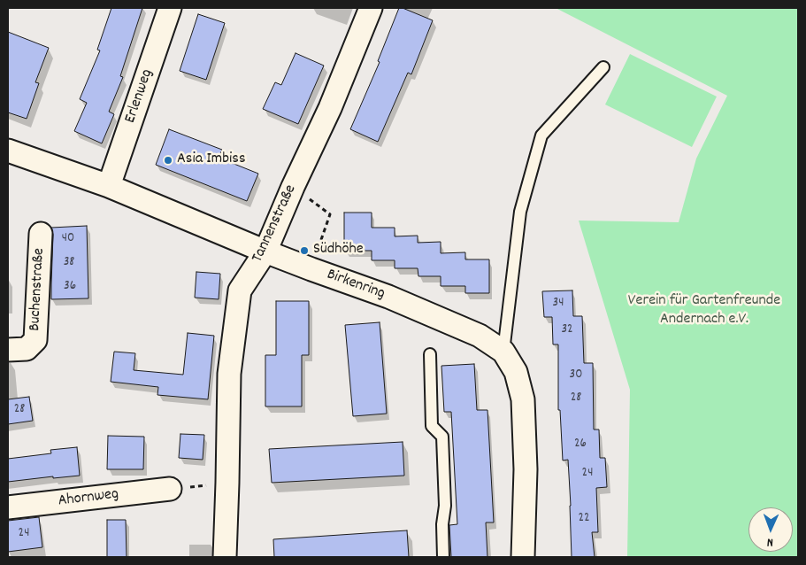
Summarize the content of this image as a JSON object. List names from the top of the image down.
{
  "streets": {
    "street": [
      "Erlenweg",
      "Tannenstraße",
      "Birkenring",
      "Buchenstraße",
      "Ahornweg"
    ]
  },
  "crossings": [
    ["Erlenweg", "Birkenring"],
    ["Tannenstraße", "Birkenring"]
  ],
  "parks": ["Verein für Gartenfreunde Andernach e.V."],
  "places": ["Asia Imbiss", "Südhöhe"],
  "house_numbers": [
    "40",
    "38",
    "36",
    "34",
    "32",
    "30",
    "28",
    "28",
    "26",
    "24",
    "22",
    "24"
  ],
  "north": "bottom"
}
